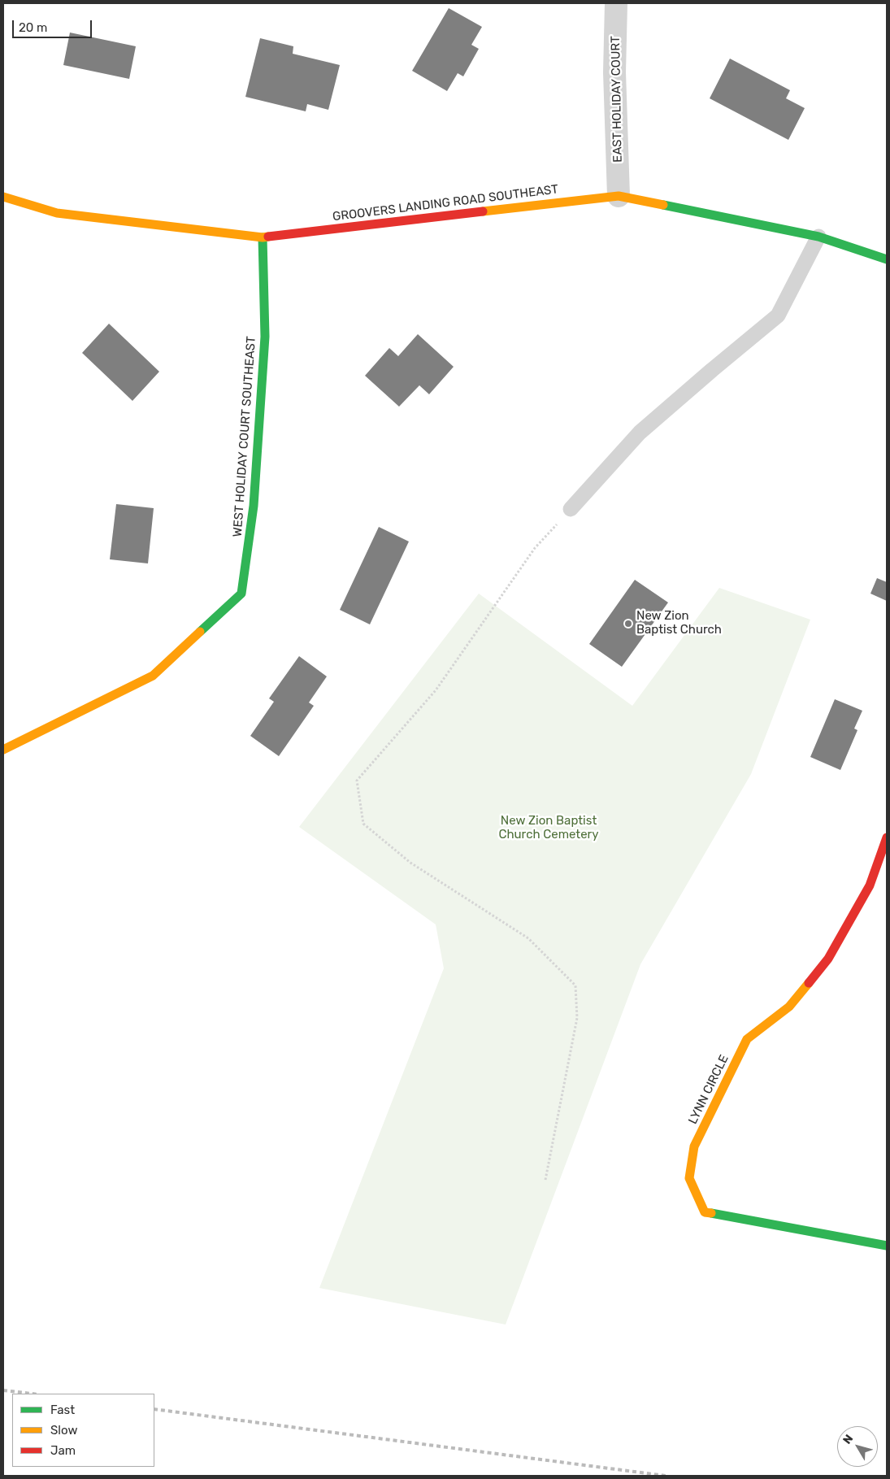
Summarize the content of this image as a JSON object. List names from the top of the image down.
{
  "streets": {
    "street": [
      "EAST HOLIDAY COURT",
      "GROOVERS LANDING ROAD SOUTHEAST",
      "WEST HOLIDAY COURT SOUTHEAST",
      "LYNN CIRCLE"
    ]
  },
  "crossings": [
    ["EAST HOLIDAY COURT", "GROOVERS LANDING ROAD SOUTHEAST"],
    ["GROOVERS LANDING ROAD SOUTHEAST", "WEST HOLIDAY COURT SOUTHEAST"]
  ],
  "parks": ["New Zion Baptist Church Cemetery"],
  "places": ["New Zion Baptist Church"],
  "legend": ["Fast", "Slow", "Jam"],
  "scale_bar": "20 m",
  "north": "top left"
}
